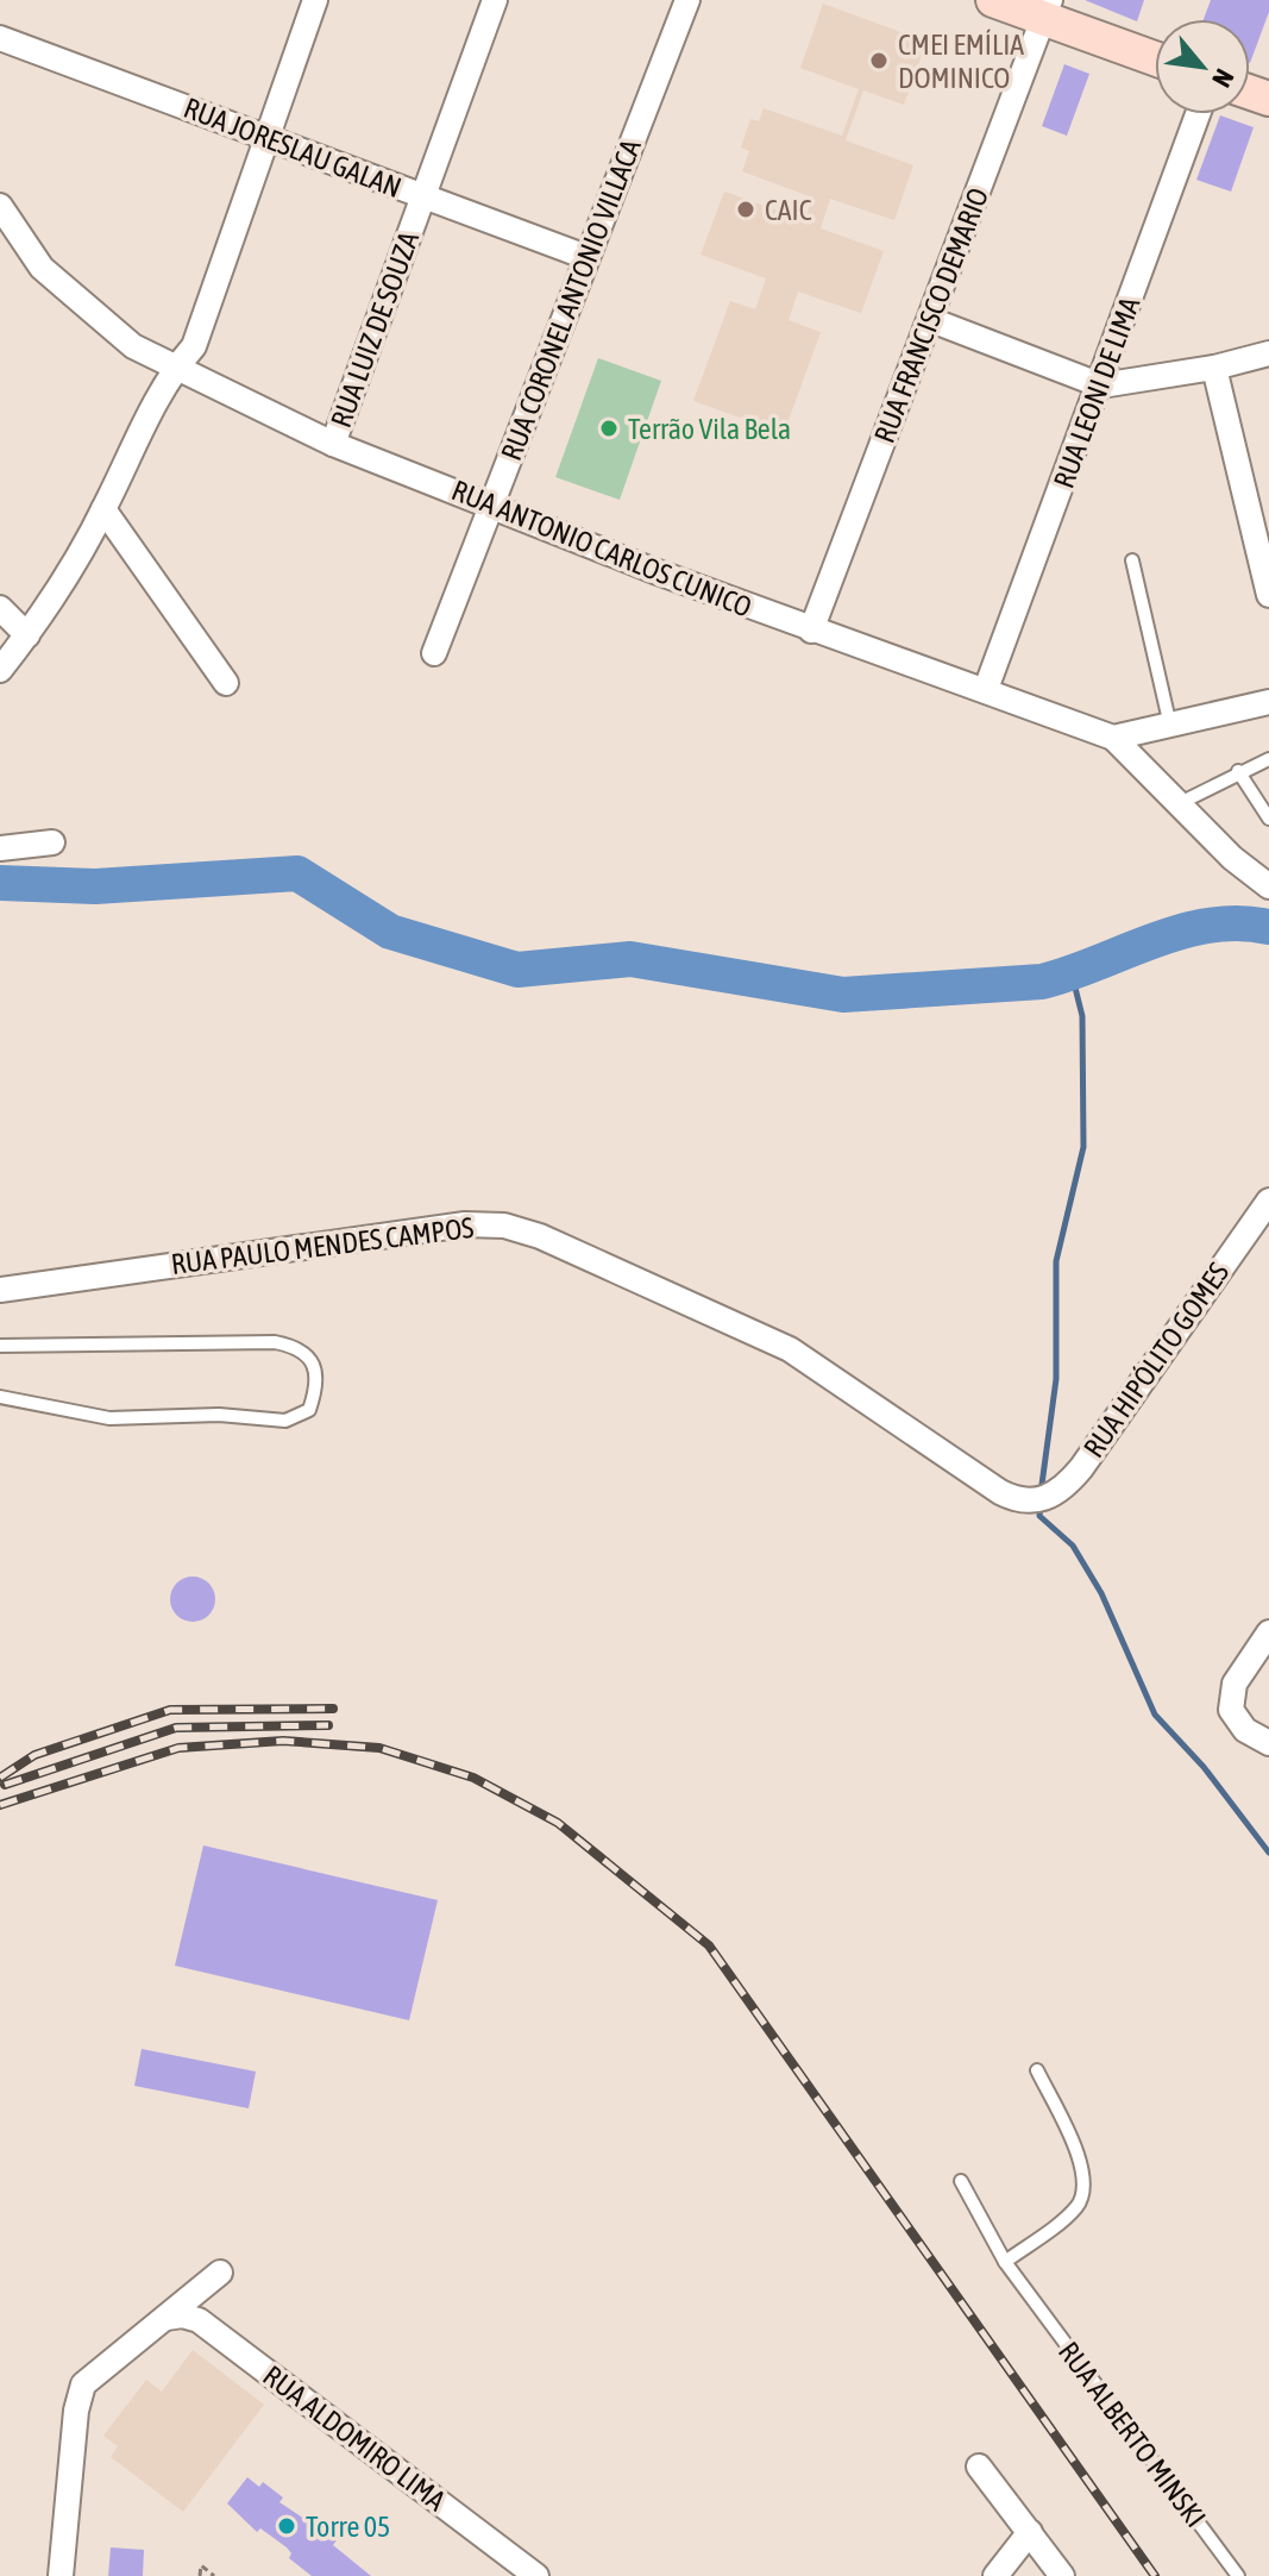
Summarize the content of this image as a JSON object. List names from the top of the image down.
{
  "streets": {
    "street": [
      "RUA JORESLAU GALAN",
      "RUA CORONEL ANTONIO VILLACA",
      "RUA FRANCISCO DEMARIO",
      "RUA LUIZ DE SOUZA",
      "RUA LEONI DE LIMA",
      "RUA ANTONIO CARLOS CUNICO",
      "RUA PAULO MENDES CAMPOS",
      "RUA HIPÓLITO GOMES",
      "RUA ALDOMIRO LIMA"
    ],
    "lane": ["RUA ALBERTO MINSKI"]
  },
  "crossings": [
    ["RUA JORESLAU GALAN", "RUA CORONEL ANTONIO VILLACA"],
    ["RUA JORESLAU GALAN", "RUA LUIZ DE SOUZA"],
    ["RUA CORONEL ANTONIO VILLACA", "RUA ANTONIO CARLOS CUNICO"],
    ["RUA FRANCISCO DEMARIO", "RUA ANTONIO CARLOS CUNICO"],
    ["RUA LUIZ DE SOUZA", "RUA ANTONIO CARLOS CUNICO"],
    ["RUA LEONI DE LIMA", "RUA ANTONIO CARLOS CUNICO"],
    ["RUA PAULO MENDES CAMPOS", "RUA HIPÓLITO GOMES"]
  ],
  "places": [
    "CMEI EMÍLIA DOMINICO",
    "CAIC",
    "Terrão Vila Bela",
    "Torre 05"
  ],
  "north": "bottom right"
}
